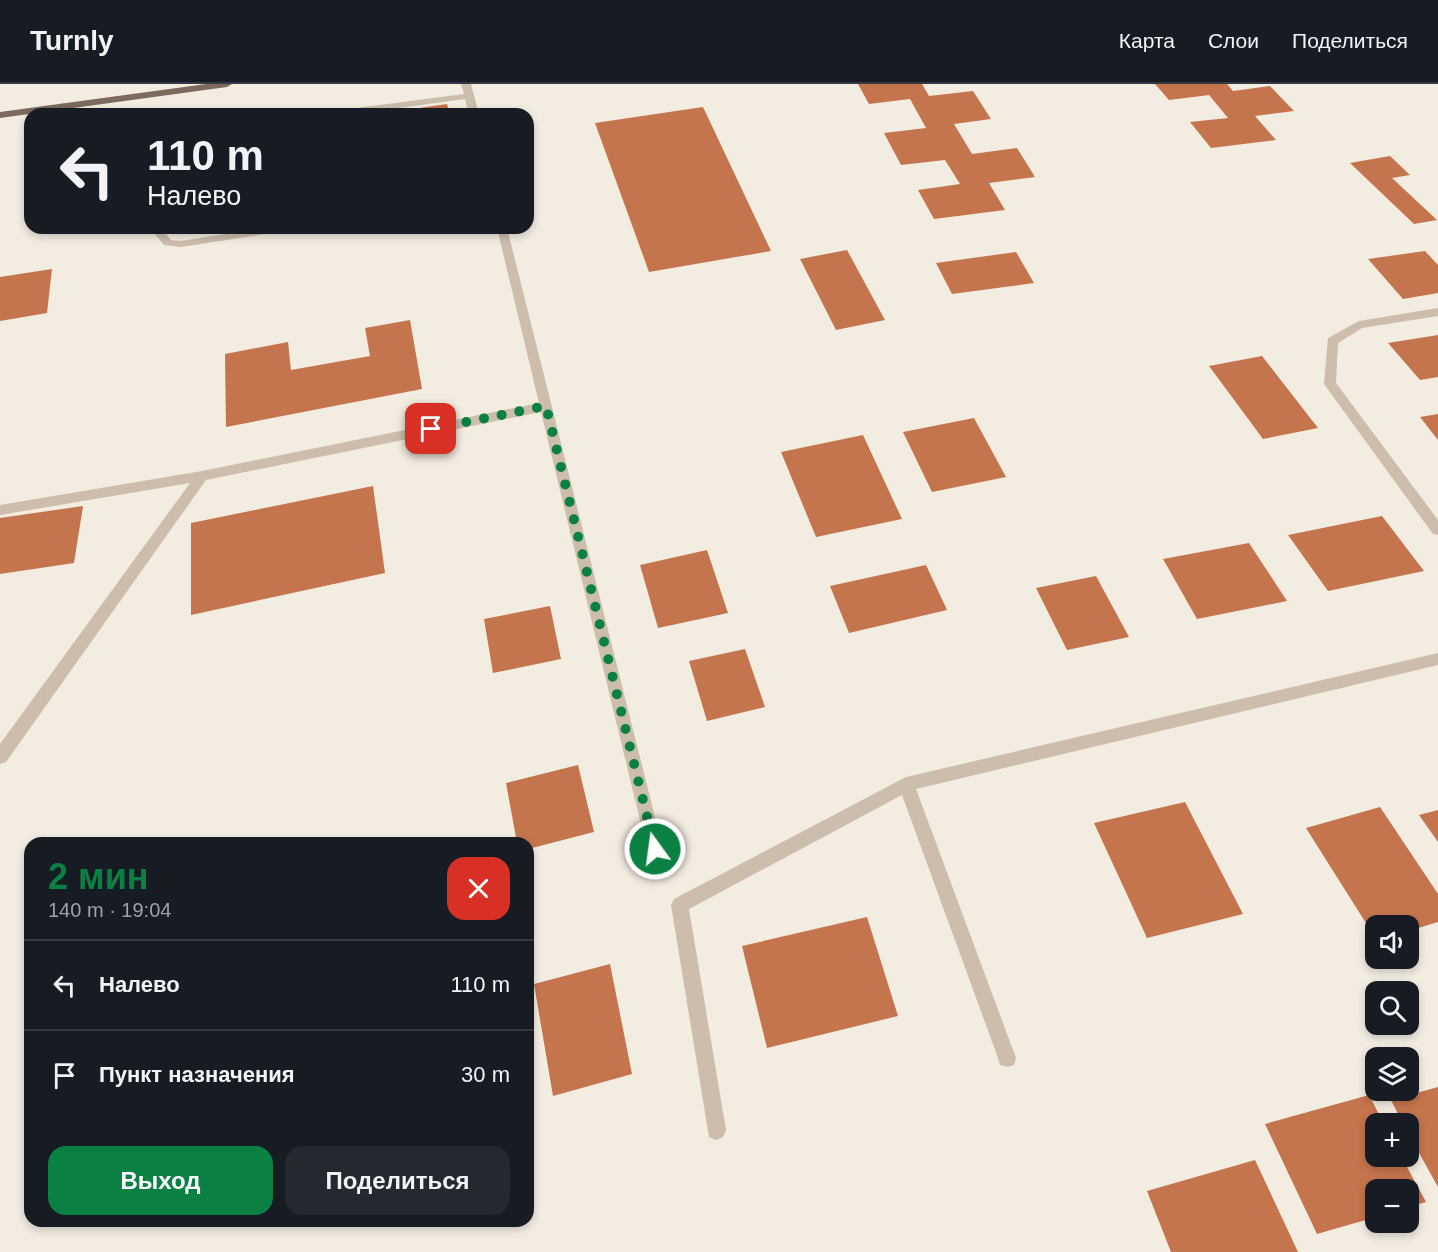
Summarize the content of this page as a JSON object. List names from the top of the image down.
{
  "page": {
    "header": "Turnly",
    "nav": ["Карта", "Слои", "Поделиться"],
    "turn": ["110 m", "Налево"],
    "heading": ["2 мин", "140 m · 19:04"],
    "map_buttons": ["+", "−"],
    "list": [
      {
        "name": "Налево",
        "value": "110 m"
      },
      {
        "name": "Пункт назначения",
        "value": "30 m"
      }
    ],
    "buttons": ["Выход", "Поделиться"]
  }
}
